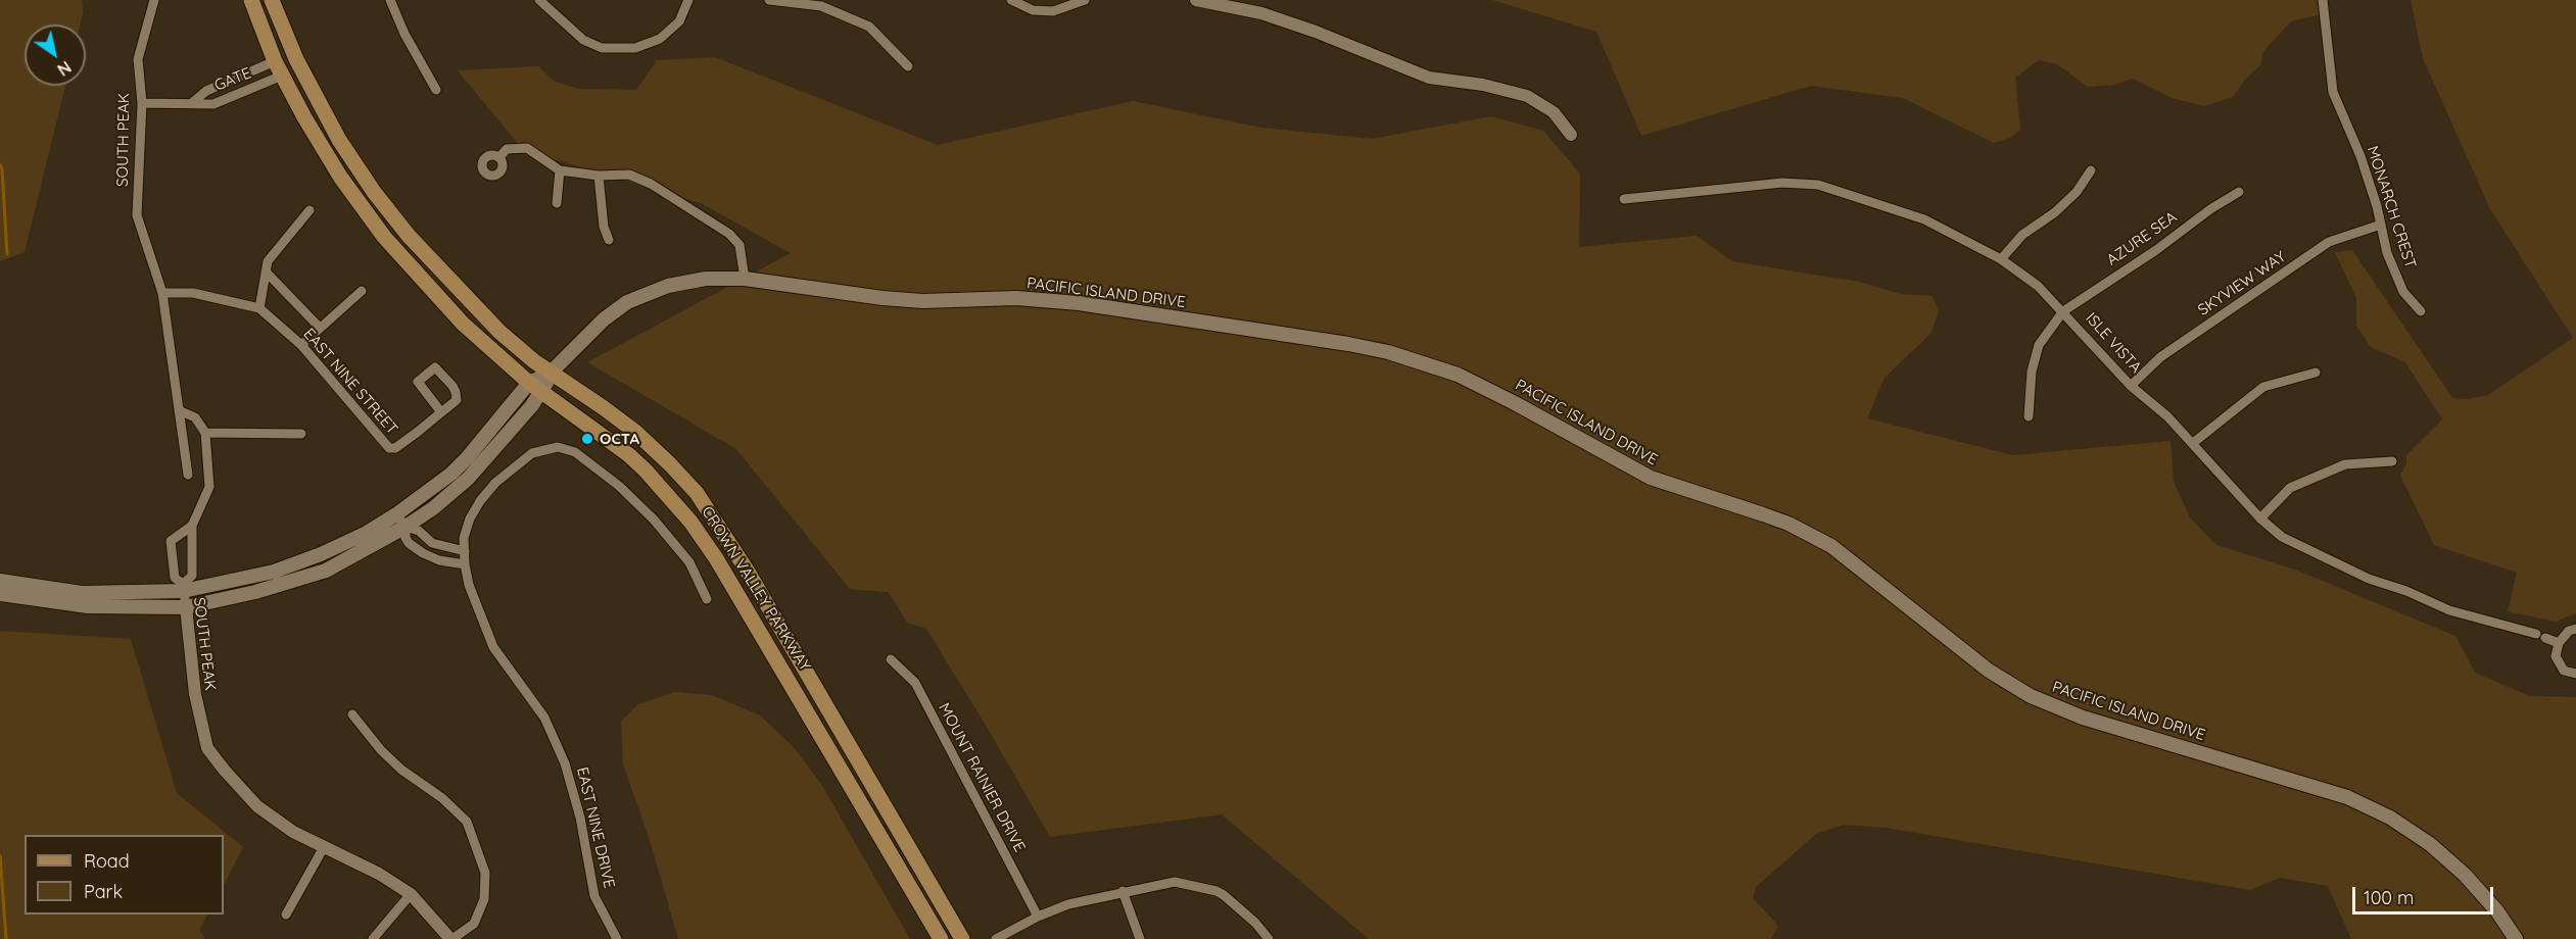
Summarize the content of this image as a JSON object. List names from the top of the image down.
{
  "streets": {
    "main road": ["PACIFIC ISLAND DRIVE", "CROWN VALLEY PARKWAY"],
    "street": [
      "GATE",
      "SOUTH PEAK",
      "MONARCH CREST",
      "AZURE SEA",
      "SKYVIEW WAY",
      "ISLE VISTA",
      "EAST NINE STREET",
      "MOUNT RAINIER DRIVE",
      "EAST NINE DRIVE"
    ]
  },
  "crossings": [
    ["GATE", "SOUTH PEAK"],
    ["GATE", "CROWN VALLEY PARKWAY"],
    ["SOUTH PEAK", "EAST NINE STREET"],
    ["MONARCH CREST", "SKYVIEW WAY"],
    ["AZURE SEA", "ISLE VISTA"],
    ["SKYVIEW WAY", "ISLE VISTA"],
    ["PACIFIC ISLAND DRIVE", "CROWN VALLEY PARKWAY"]
  ],
  "places": ["OCTA"],
  "legend": ["Road", "Park"],
  "scale_bar": "100 m",
  "north": "bottom right"
}
